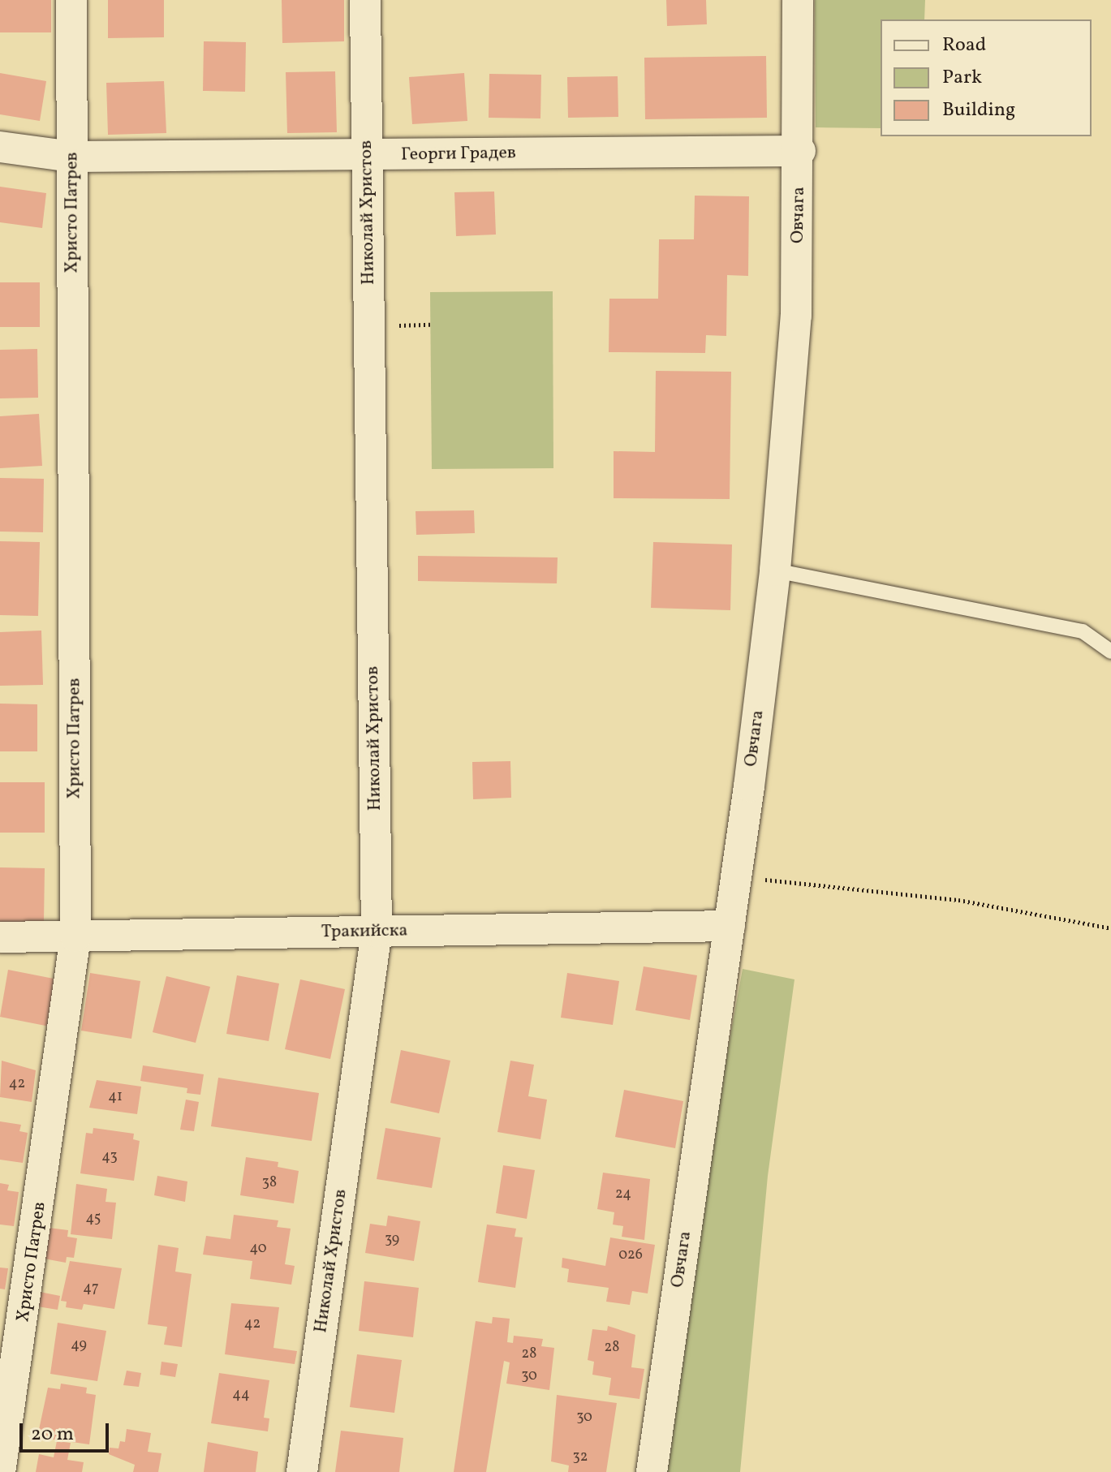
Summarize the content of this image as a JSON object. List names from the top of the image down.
{
  "streets": {
    "street": [
      "Георги Градев",
      "Христо Патрев",
      "Николай Христов",
      "Овчага",
      "Тракийска"
    ]
  },
  "crossings": [
    ["Георги Градев", "Христо Патрев"],
    ["Георги Градев", "Николай Христов"],
    ["Георги Градев", "Овчага"],
    ["Христо Патрев", "Тракийска"],
    ["Николай Христов", "Тракийска"],
    ["Овчага", "Тракийска"]
  ],
  "house_numbers": [
    "42",
    "41",
    "43",
    "38",
    "24",
    "45",
    "39",
    "40",
    "026",
    "47",
    "42",
    "49",
    "28",
    "28",
    "30",
    "44",
    "30",
    "32"
  ],
  "legend": ["Road", "Park", "Building"],
  "scale_bar": "20 m"
}
